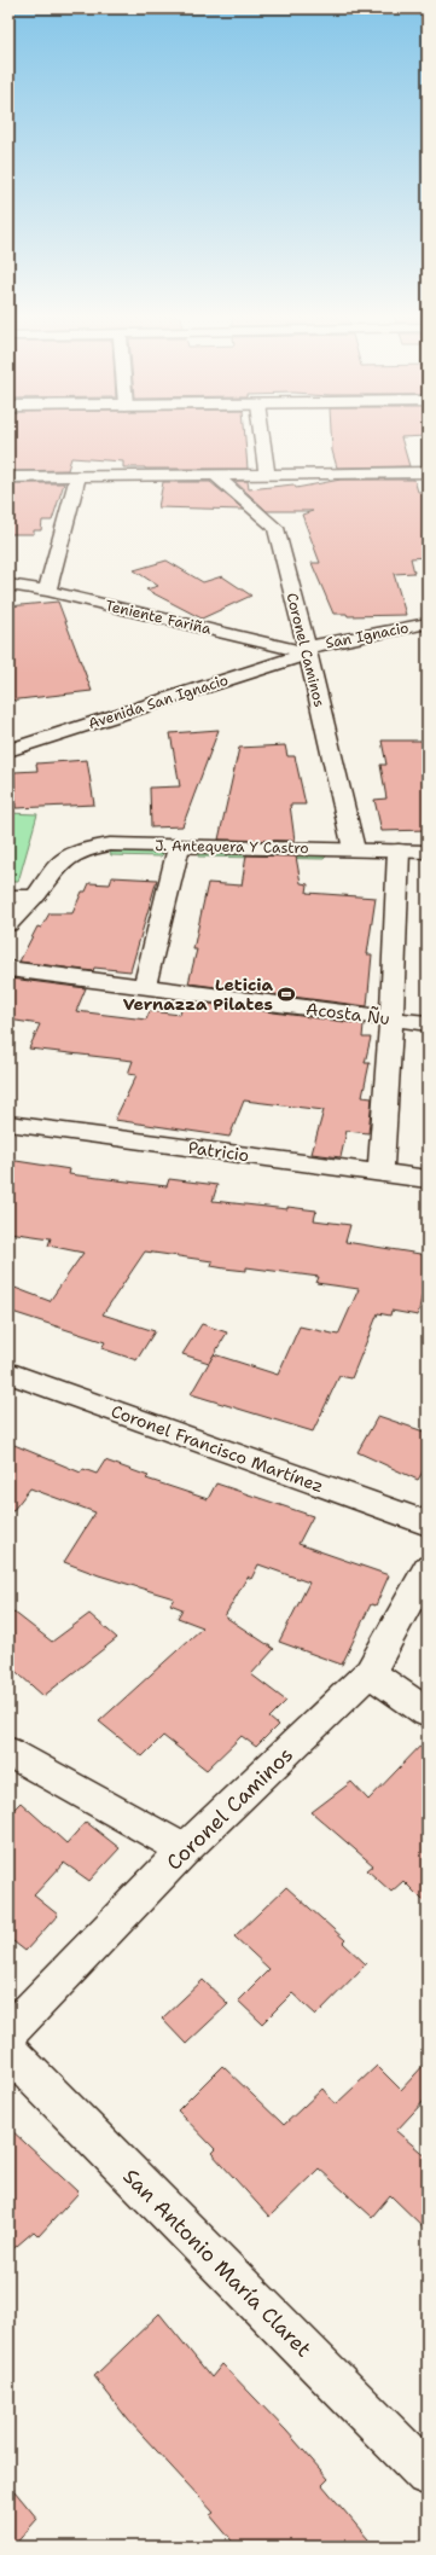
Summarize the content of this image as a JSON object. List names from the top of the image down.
{
  "streets": {
    "street": [
      "Teniente Fariña",
      "San Ignacio",
      "Coronel Caminos",
      "Avenida San Ignacio",
      "J. Antequera Y Castro",
      "Acosta Ñu",
      "Patricio",
      "Coronel Francisco Martínez",
      "San Antonio María Claret"
    ]
  },
  "crossings": [
    ["Teniente Fariña", "San Ignacio"],
    ["Teniente Fariña", "Coronel Caminos"],
    ["Teniente Fariña", "Avenida San Ignacio"],
    ["San Ignacio", "Coronel Caminos"],
    ["San Ignacio", "Avenida San Ignacio"],
    ["Coronel Caminos", "Avenida San Ignacio"],
    ["Coronel Caminos", "J. Antequera Y Castro"]
  ],
  "places": {
    "sports": ["Leticia Vernazza Pilates"]
  }
}
